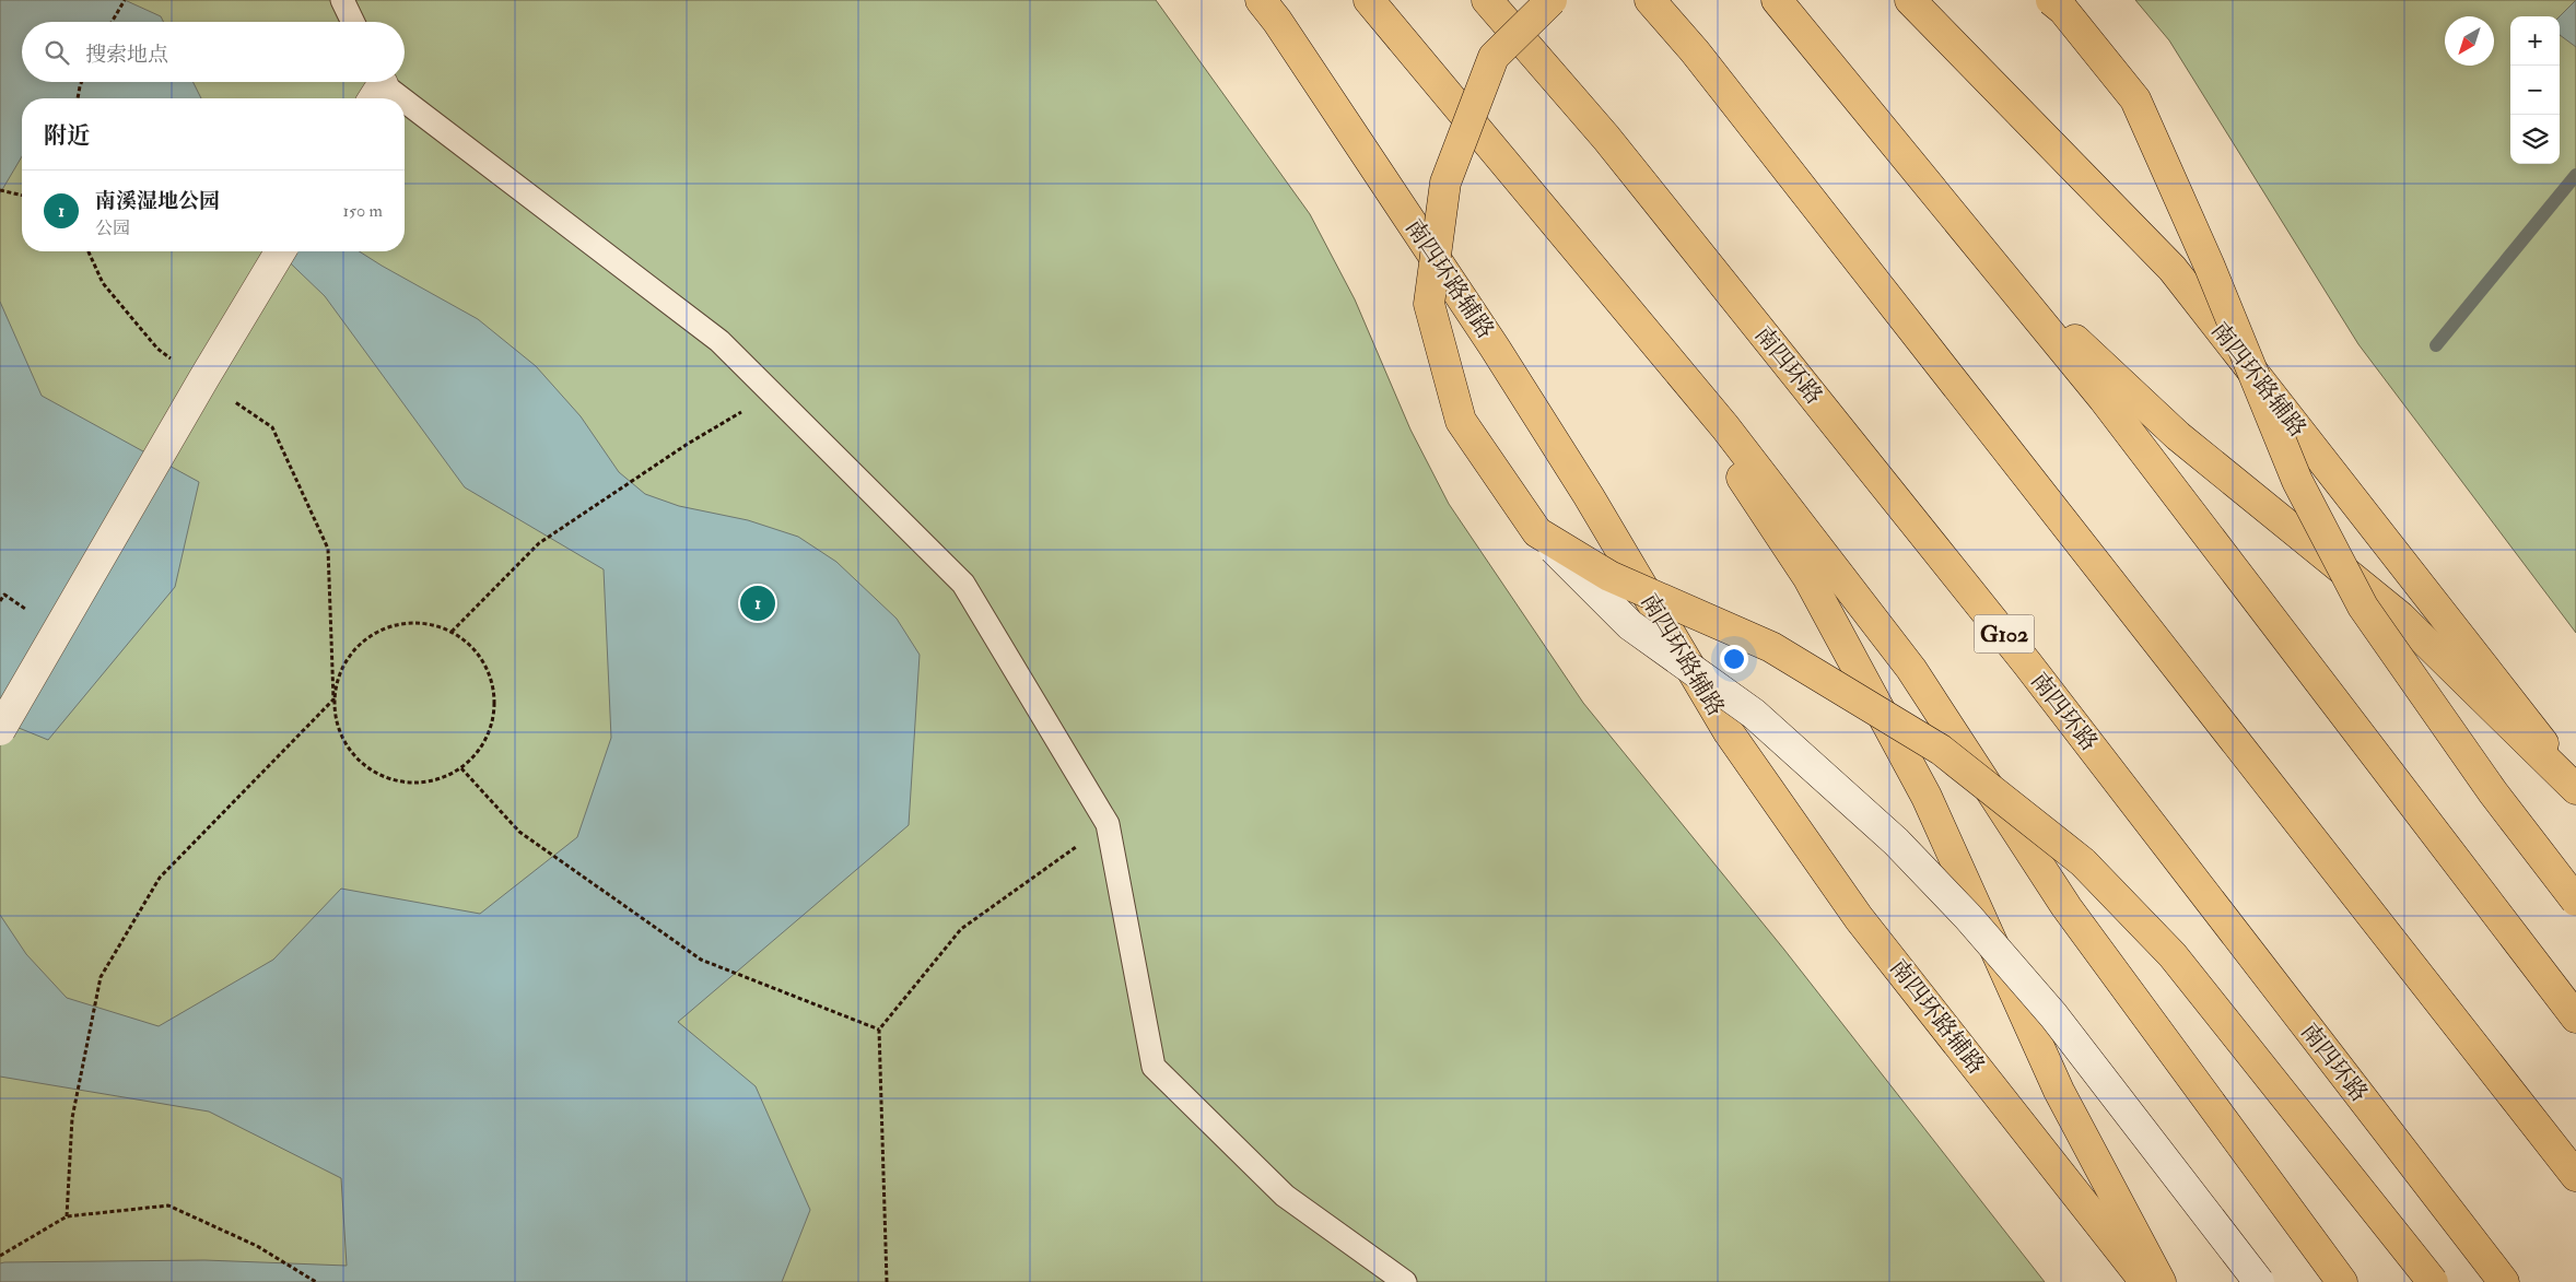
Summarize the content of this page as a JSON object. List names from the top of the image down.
{
  "streets": {
    "main road": ["南四环路辅路", "南四环路", "G102"]
  },
  "north": "bottom left",
  "page": {
    "map_buttons": ["+", "−"],
    "search": "搜索地点",
    "heading": "附近",
    "list": [
      {
        "mark": "1",
        "name": "南溪湿地公园",
        "note": "公园",
        "value": "150 m"
      }
    ],
    "pins": "1"
  }
}
